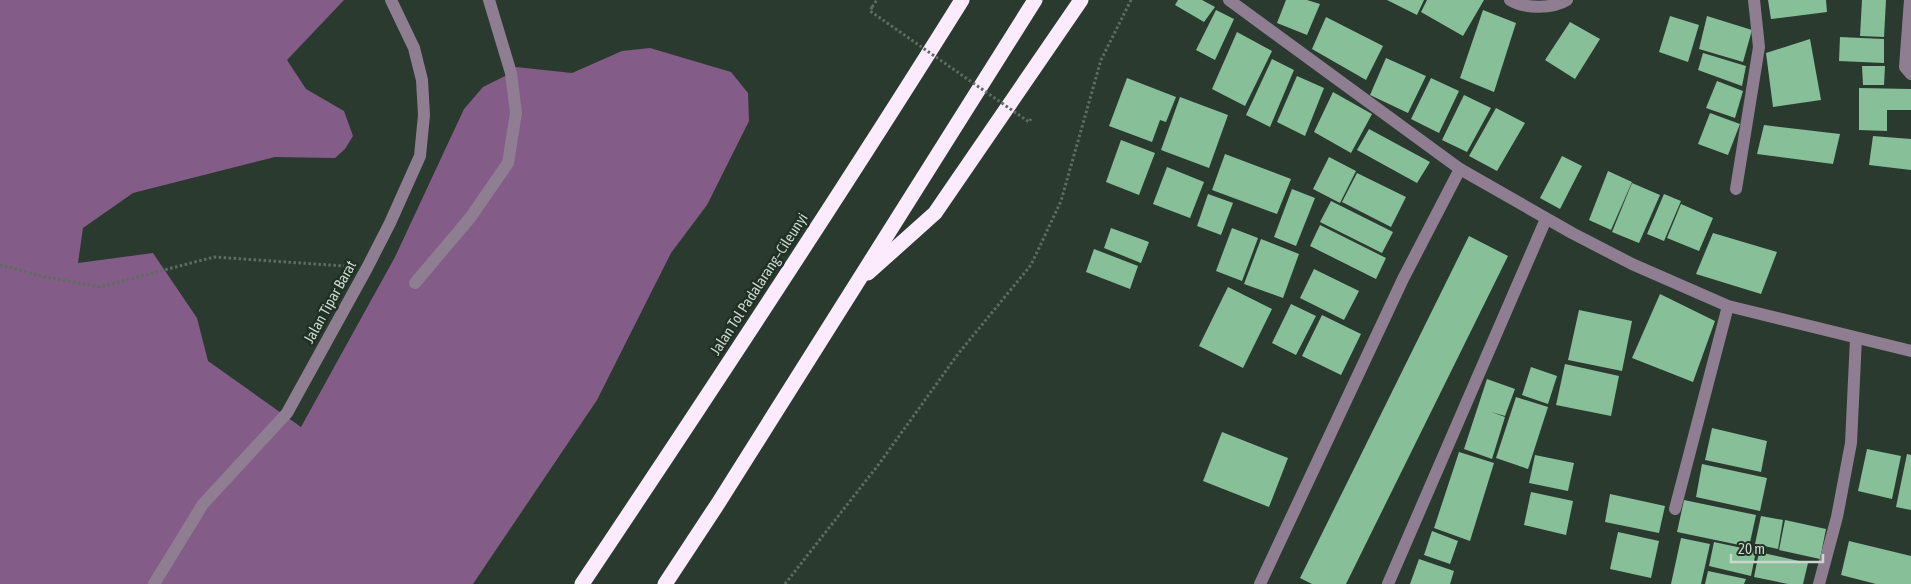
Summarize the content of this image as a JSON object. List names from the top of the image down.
{
  "streets": {
    "highway": ["Jalan Tol Padalarang–Cileunyi"],
    "street": ["Jalan Tipar Barat"]
  },
  "scale_bar": "20 m"
}
